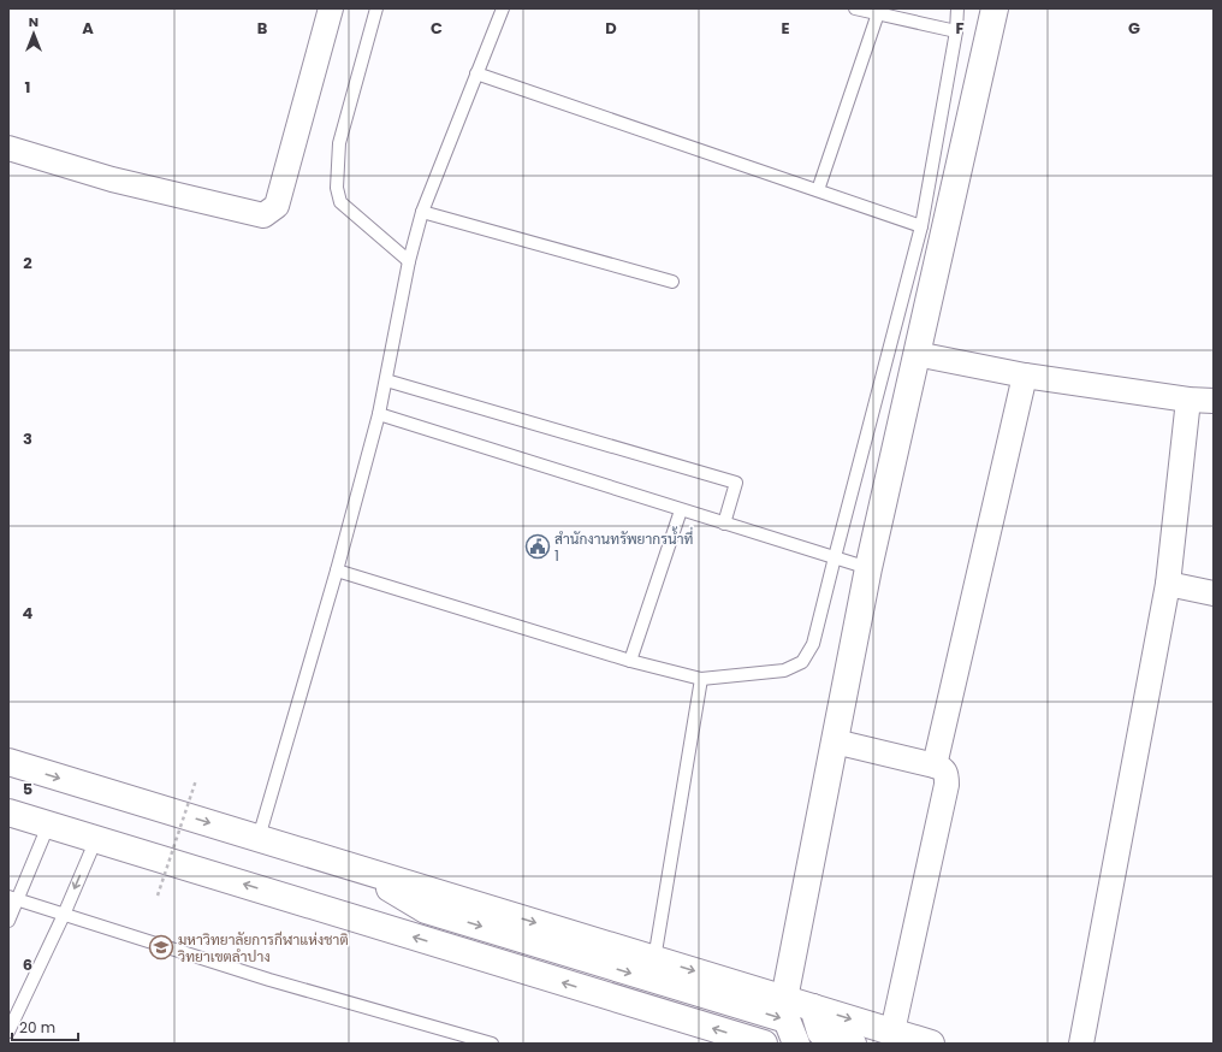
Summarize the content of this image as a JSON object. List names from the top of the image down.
{
  "places": {
    "public building": ["สำนักงานทรัพยากรน้ำที่ 1"],
    "school or university": ["มหาวิทยาลัยการกีฬาแห่งชาติ วิทยาเขตลำปาง"]
  },
  "scale_bar": "20 m",
  "north": "top",
  "grid": {
    "columns": [
      "A",
      "B",
      "C",
      "D",
      "E",
      "F",
      "G"
    ],
    "rows": [
      "1",
      "2",
      "3",
      "4",
      "5",
      "6"
    ]
  }
}
